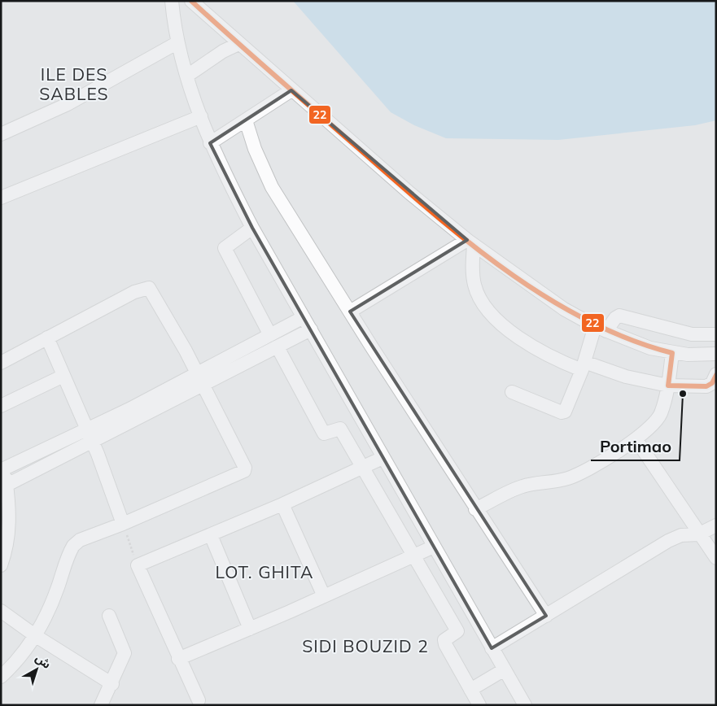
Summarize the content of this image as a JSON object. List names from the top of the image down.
{
  "districts": ["ILE DES SABLES", "LOT. GHITA", "SIDI BOUZID 2"],
  "places": ["Portimao"],
  "lines": ["transit line 22"],
  "north": "top right"
}
